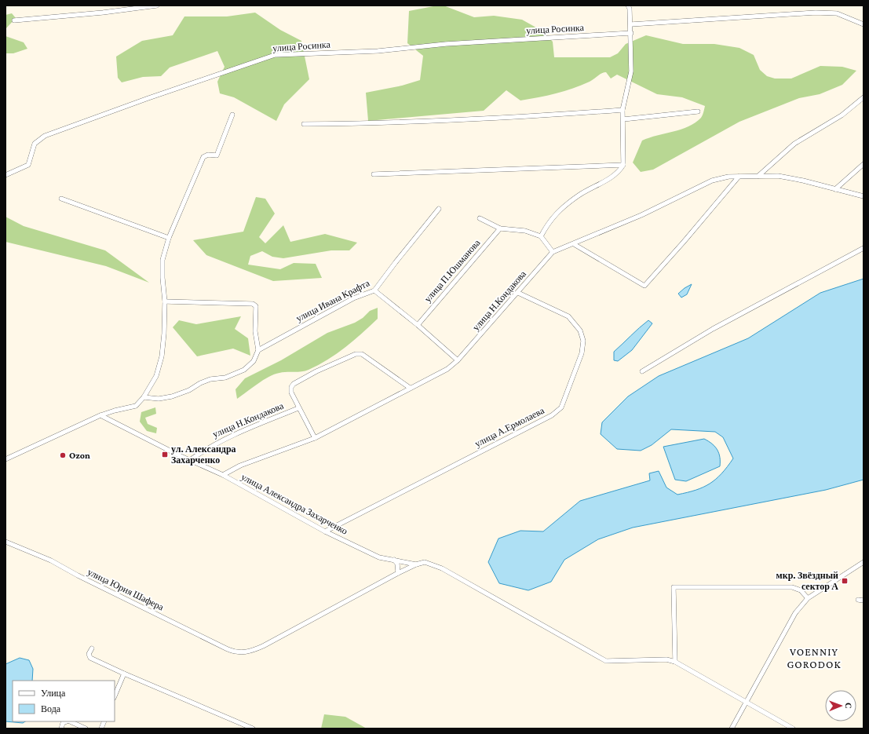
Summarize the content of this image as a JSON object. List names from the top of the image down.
{
  "streets": {
    "street": [
      "улица Росинка",
      "улица П.Юшманова",
      "улица Ивана Крафта",
      "улица Н.Кондакова",
      "улица А.Ермолаева",
      "улица Александра Захарченко",
      "улица Юрия Шафера"
    ]
  },
  "crossings": [
    ["улица Н.Кондакова", "улица А.Ермолаева"],
    ["улица Н.Кондакова", "улица Александра Захарченко"],
    ["улица А.Ермолаева", "улица Александра Захарченко"]
  ],
  "districts": ["VOENNIY GORODOK"],
  "places": {
    "transit": ["ул. Александра Захарченко", "мкр. Звёздный сектор А"],
    "other": ["Ozon"]
  },
  "legend": ["Улица", "Вода"],
  "north": "right"
}
